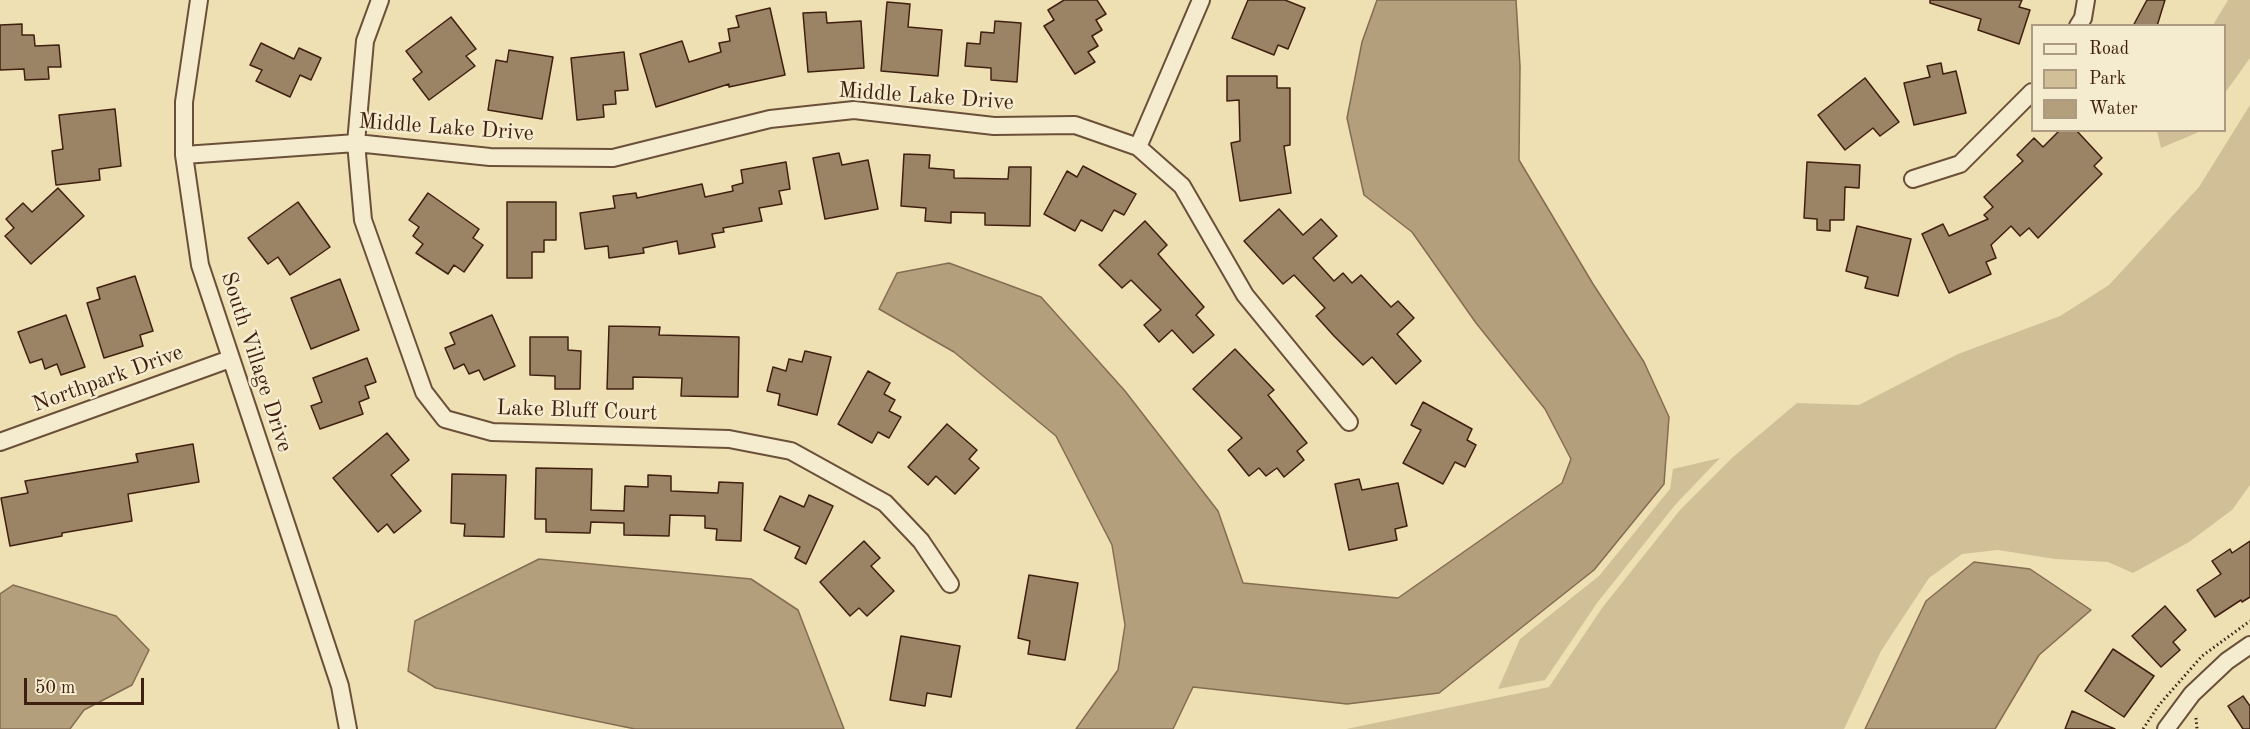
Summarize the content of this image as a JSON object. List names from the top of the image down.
{
  "streets": {
    "street": [
      "Middle Lake Drive",
      "South Village Drive",
      "Northpark Drive",
      "Lake Bluff Court"
    ]
  },
  "crossings": [
    ["Middle Lake Drive", "South Village Drive"],
    ["Middle Lake Drive", "Lake Bluff Court"],
    ["South Village Drive", "Northpark Drive"]
  ],
  "legend": ["Road", "Park", "Water"],
  "scale_bar": "50 m"
}
